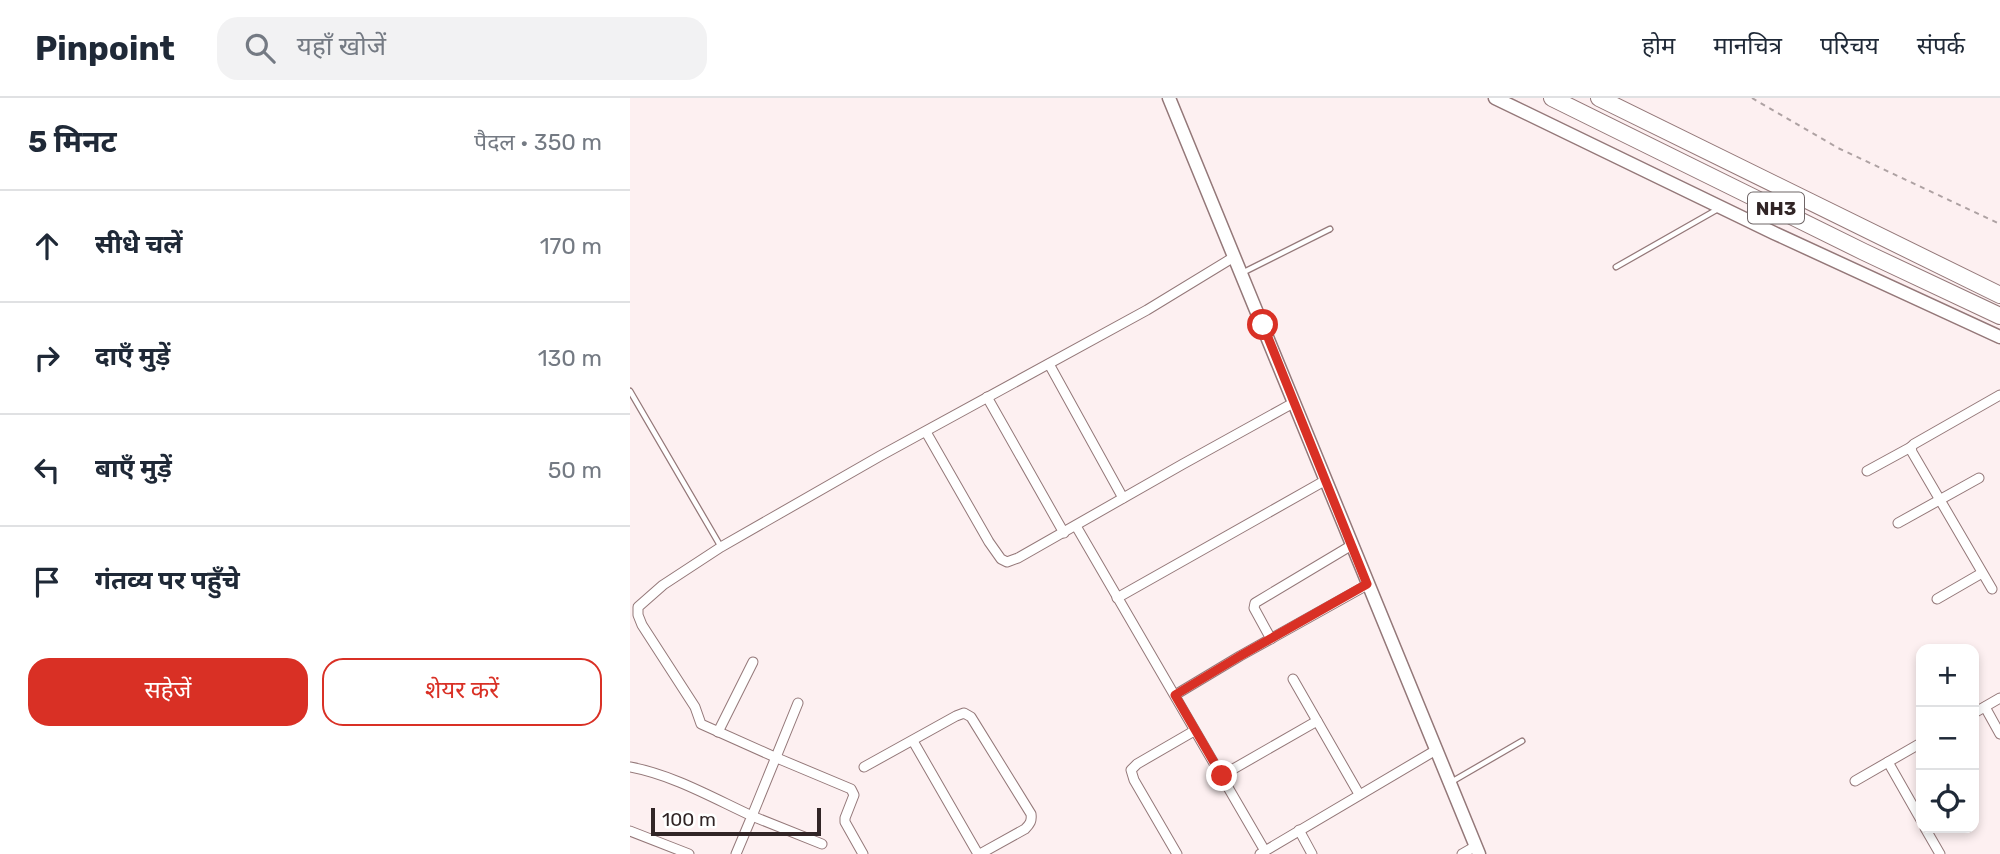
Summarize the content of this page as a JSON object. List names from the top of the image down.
{
  "streets": {
    "highway": ["NH3"]
  },
  "scale_bar": "100 m",
  "page": {
    "header": "Pinpoint",
    "search": "यहाँ खोजें",
    "nav": [
      "होम",
      "मानचित्र",
      "परिचय",
      "संपर्क"
    ],
    "heading": ["5 मिनट", "पैदल · 350 m"],
    "list": [
      ["सीधे चलें", "170 m"],
      ["दाएँ मुड़ें", "130 m"],
      ["बाएँ मुड़ें", "50 m"],
      "गंतव्य पर पहुँचे"
    ],
    "buttons": ["सहेजें", "शेयर करें"],
    "map_buttons": ["+", "−"],
    "scale": "100 m"
  }
}
